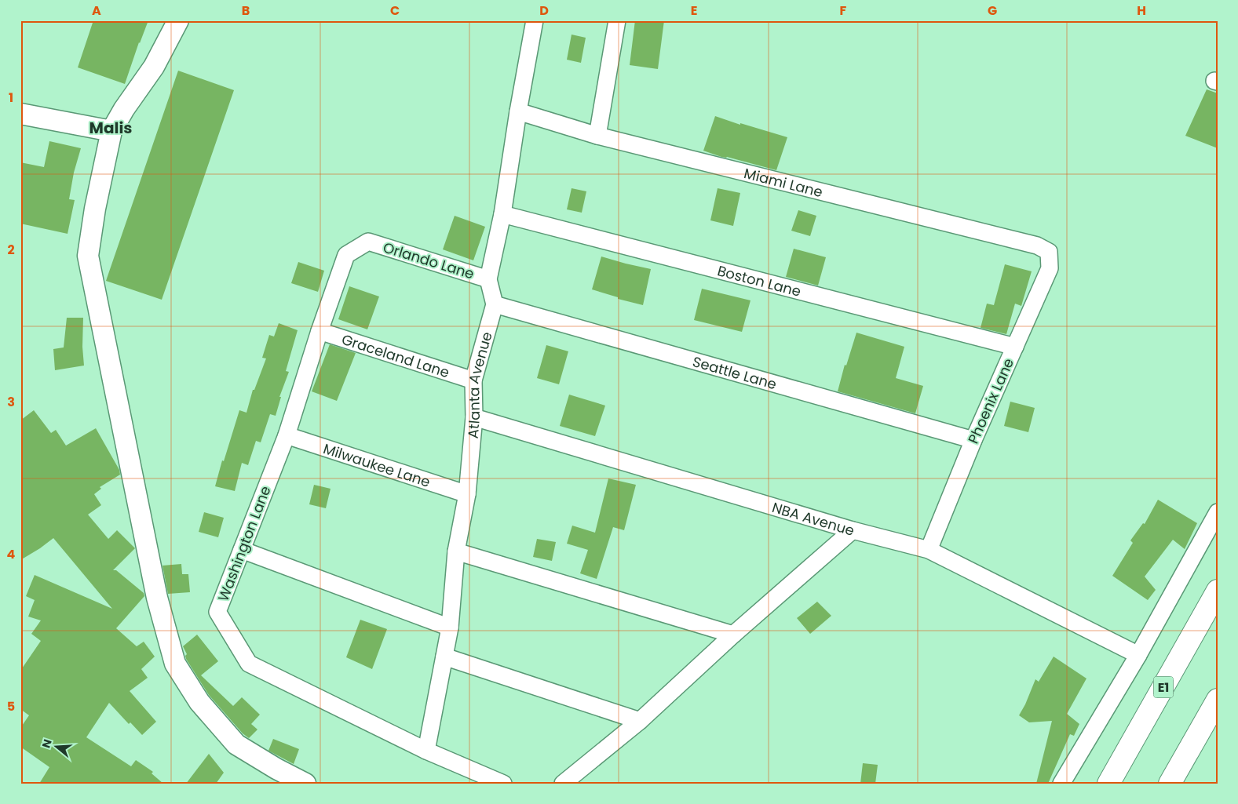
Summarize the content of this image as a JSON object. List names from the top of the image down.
{
  "streets": {
    "highway": ["E1"],
    "street": [
      "Miami Lane",
      "Orlando Lane",
      "Boston Lane",
      "Graceland Lane",
      "Seattle Lane",
      "Atlanta Avenue",
      "Phoenix Lane",
      "Milwaukee Lane",
      "NBA Avenue",
      "Washington Lane"
    ]
  },
  "crossings": [
    ["Miami Lane", "Atlanta Avenue"],
    ["Miami Lane", "Phoenix Lane"],
    ["Orlando Lane", "Atlanta Avenue"],
    ["Orlando Lane", "Washington Lane"],
    ["Boston Lane", "Atlanta Avenue"],
    ["Boston Lane", "Phoenix Lane"],
    ["Graceland Lane", "Atlanta Avenue"],
    ["Graceland Lane", "Washington Lane"],
    ["Seattle Lane", "Atlanta Avenue"],
    ["Seattle Lane", "Phoenix Lane"],
    ["Atlanta Avenue", "Milwaukee Lane"],
    ["Atlanta Avenue", "NBA Avenue"],
    ["Atlanta Avenue", "Washington Lane"],
    ["Phoenix Lane", "NBA Avenue"],
    ["Milwaukee Lane", "Washington Lane"]
  ],
  "districts": ["Malis"],
  "north": "left",
  "grid": {
    "columns": [
      "A",
      "B",
      "C",
      "D",
      "E",
      "F",
      "G",
      "H"
    ],
    "rows": [
      "1",
      "2",
      "3",
      "4",
      "5"
    ]
  }
}
